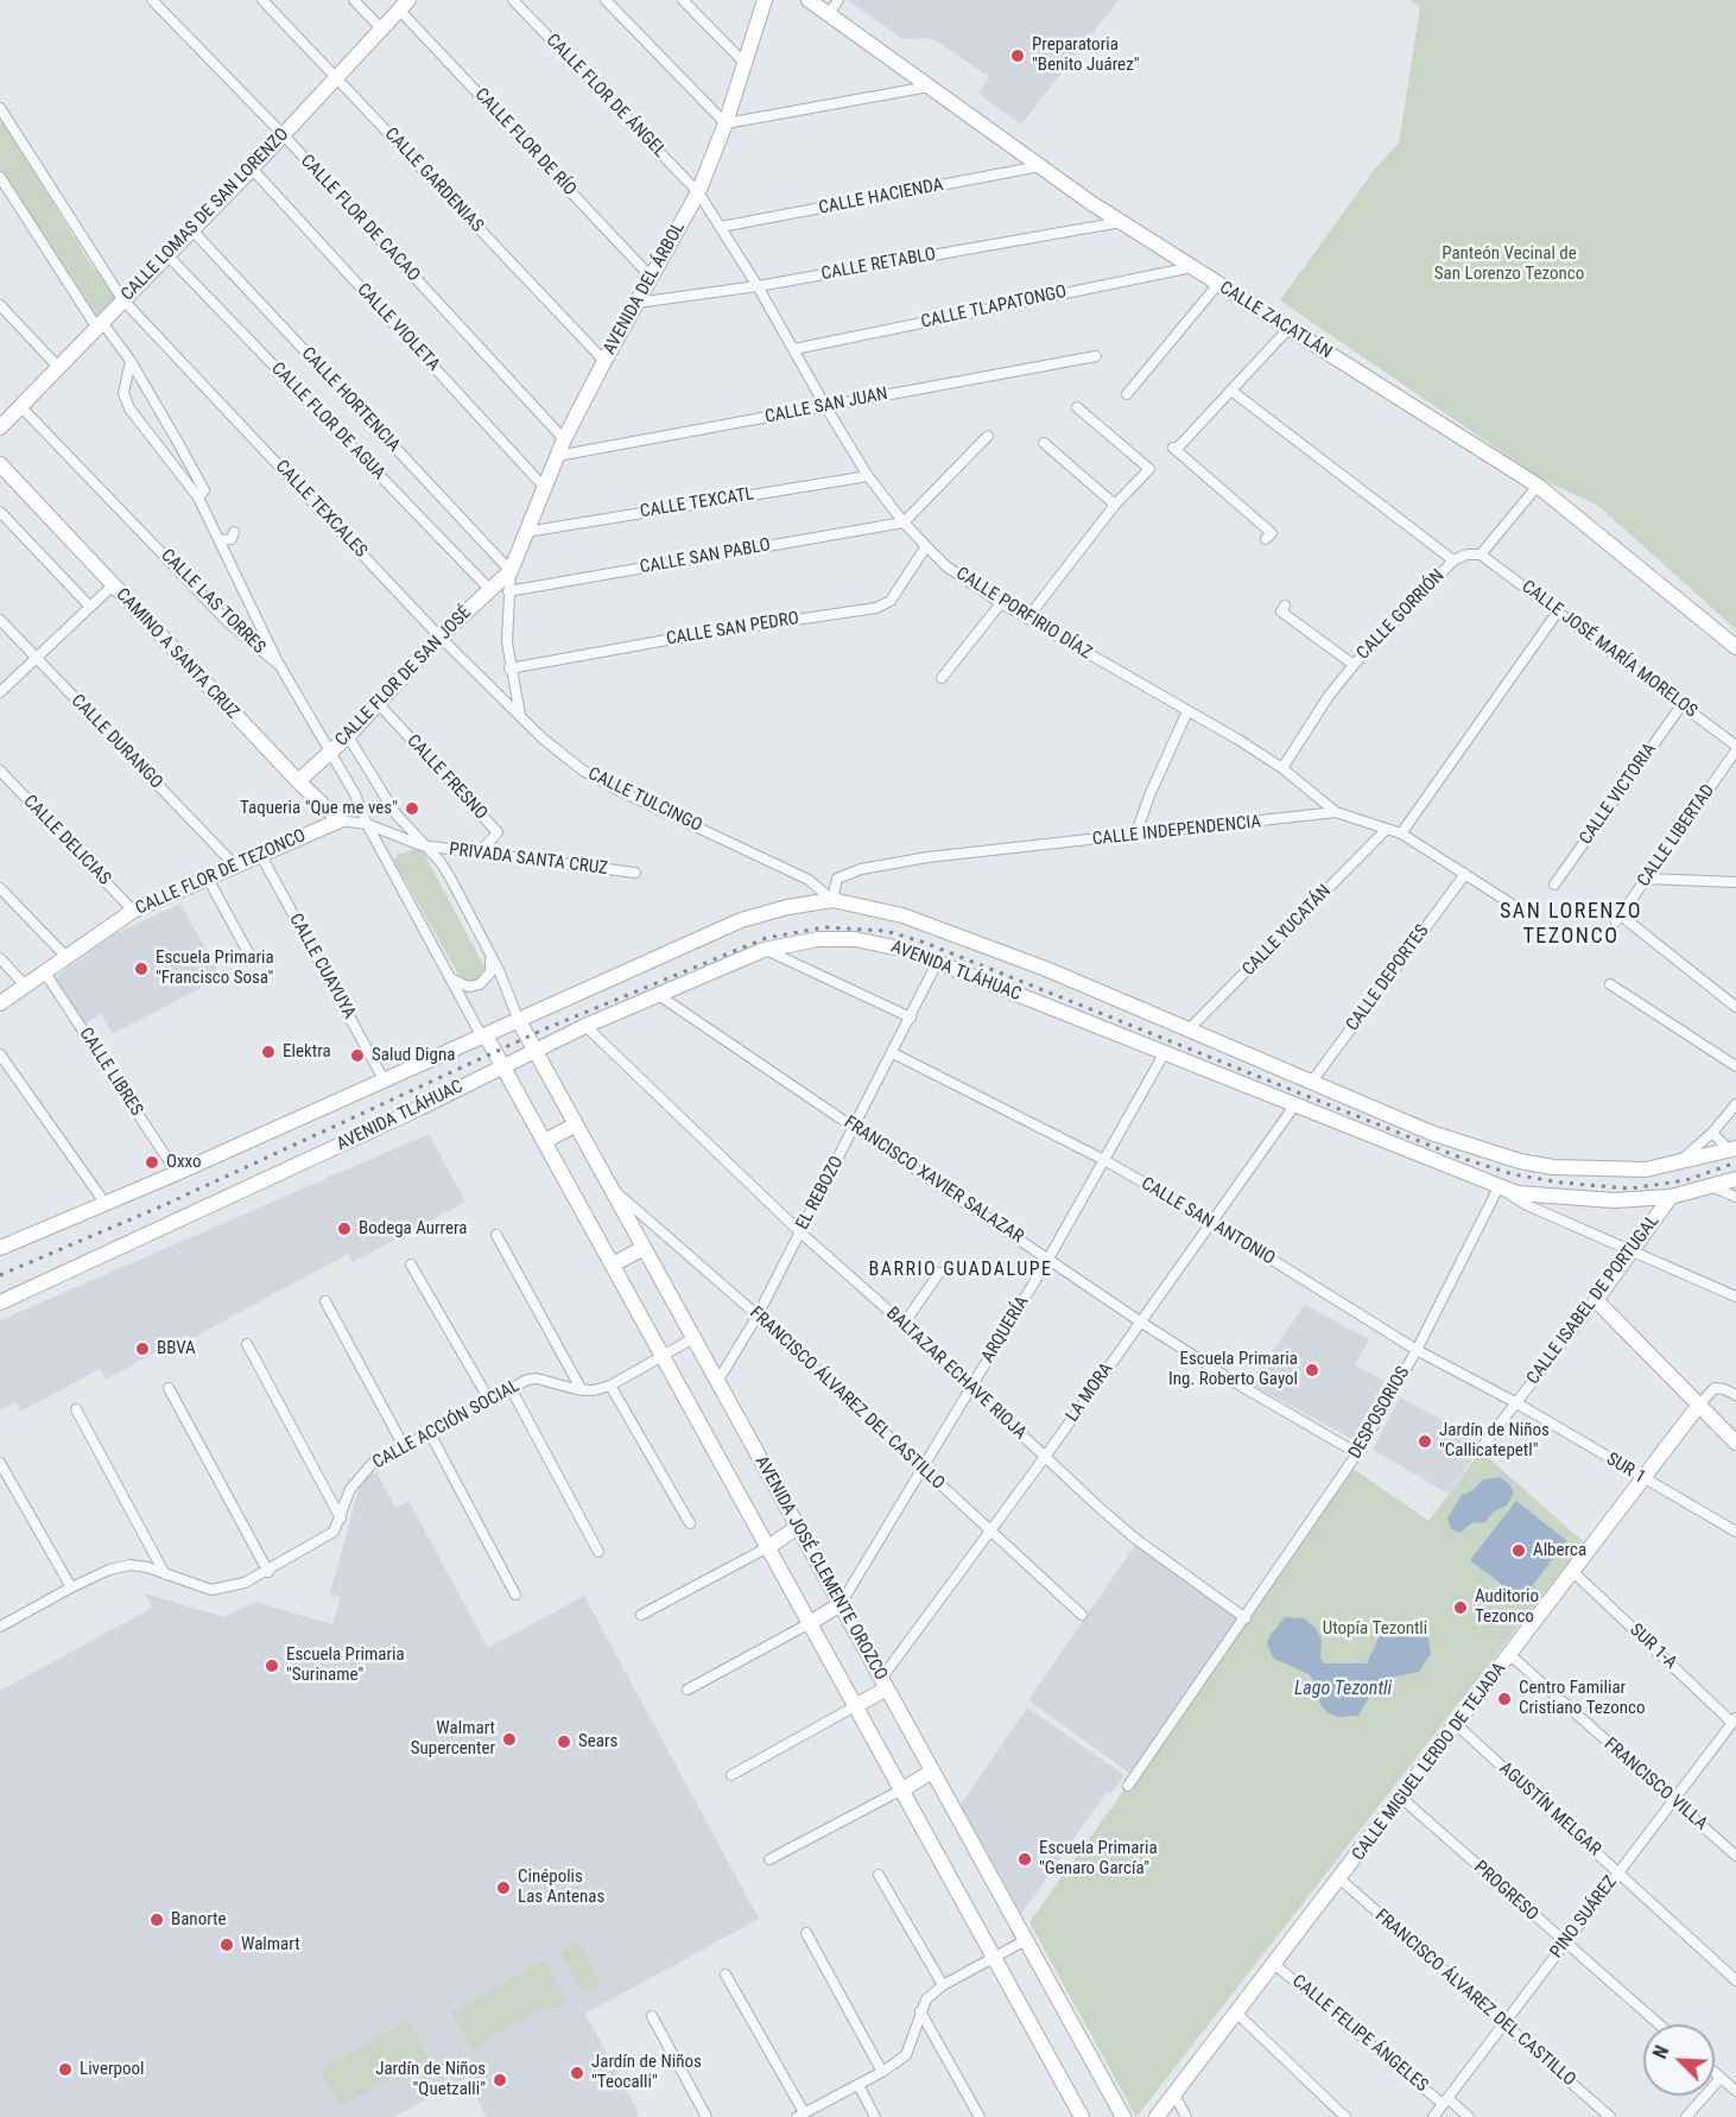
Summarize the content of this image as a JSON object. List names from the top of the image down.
{
  "streets": {
    "street": [
      "CALLE FLOR DE ÁNGEL",
      "CALLE FLOR DE RÍO",
      "CALLE GARDENIAS",
      "CALLE HACIENDA",
      "CALLE LOMAS DE SAN LORENZO",
      "CALLE FLOR DE CACAO",
      "CALLE RETABLO",
      "AVENIDA DEL ÁRBOL",
      "CALLE TLAPATONGO",
      "CALLE ZACATLÁN",
      "CALLE VIOLETA",
      "CALLE HORTENCIA",
      "CALLE SAN JUAN",
      "CALLE FLOR DE AGUA",
      "CALLE TEXCATL",
      "CALLE TEXCALES",
      "CALLE SAN PABLO",
      "CALLE LAS TORRES",
      "CALLE PORFIRIO DÍAZ",
      "CALLE GORRIÓN",
      "CALLE SAN PEDRO",
      "CALLE JOSÉ MARÍA MORELOS",
      "CAMINO A SANTA CRUZ",
      "CALLE FLOR DE SAN JOSÉ",
      "CALLE DURANGO",
      "CALLE FRESNO",
      "CALLE VICTORIA",
      "CALLE TULCINGO",
      "CALLE INDEPENDENCIA",
      "CALLE LIBERTAD",
      "CALLE DELICIAS",
      "PRIVADA SANTA CRUZ",
      "CALLE FLOR DE TEZONCO",
      "CALLE YUCATÁN",
      "CALLE CUAYUYA",
      "AVENIDA TLÁHUAC",
      "CALLE DEPORTES",
      "CALLE LIBRES",
      "FRANCISCO XAVIER SALAZAR",
      "EL REBOZO",
      "CALLE SAN ANTONIO",
      "CALLE ISABEL DE PORTUGAL",
      "ARQUERÍA",
      "BALTAZAR ECHAVE RIOJA",
      "LA MORA",
      "FRANCISCO ÁLVAREZ DEL CASTILLO",
      "DESPOSORIOS",
      "CALLE ACCIÓN SOCIAL",
      "SUR 1",
      "AVENIDA JOSÉ CLEMENTE OROZCO",
      "SUR 1-A",
      "CALLE MIGUEL LERDO DE TEJADA",
      "FRANCISCO VILLA",
      "AGUSTÍN MELGAR",
      "PROGRESO",
      "PINO SUÁREZ",
      "CALLE FELIPE ÁNGELES"
    ]
  },
  "crossings": [
    ["CALLE FLOR DE ÁNGEL", "AVENIDA DEL ÁRBOL"],
    ["CALLE FLOR DE ÁNGEL", "CALLE PORFIRIO DÍAZ"],
    ["CALLE FLOR DE RÍO", "CALLE LOMAS DE SAN LORENZO"],
    ["CALLE FLOR DE RÍO", "AVENIDA DEL ÁRBOL"],
    ["CALLE GARDENIAS", "CALLE LOMAS DE SAN LORENZO"],
    ["CALLE GARDENIAS", "AVENIDA DEL ÁRBOL"],
    ["CALLE HACIENDA", "CALLE ZACATLÁN"],
    ["CALLE HACIENDA", "CALLE PORFIRIO DÍAZ"],
    ["CALLE LOMAS DE SAN LORENZO", "CALLE FLOR DE CACAO"],
    ["CALLE LOMAS DE SAN LORENZO", "CALLE VIOLETA"],
    ["CALLE LOMAS DE SAN LORENZO", "CALLE HORTENCIA"],
    ["CALLE LOMAS DE SAN LORENZO", "CALLE FLOR DE AGUA"],
    ["CALLE LOMAS DE SAN LORENZO", "CALLE TEXCALES"],
    ["CALLE LOMAS DE SAN LORENZO", "CALLE LAS TORRES"],
    ["CALLE FLOR DE CACAO", "AVENIDA DEL ÁRBOL"],
    ["CALLE RETABLO", "AVENIDA DEL ÁRBOL"],
    ["CALLE RETABLO", "CALLE ZACATLÁN"],
    ["CALLE RETABLO", "CALLE PORFIRIO DÍAZ"],
    ["AVENIDA DEL ÁRBOL", "CALLE VIOLETA"],
    ["AVENIDA DEL ÁRBOL", "CALLE HORTENCIA"],
    ["AVENIDA DEL ÁRBOL", "CALLE SAN JUAN"],
    ["AVENIDA DEL ÁRBOL", "CALLE TEXCATL"],
    ["AVENIDA DEL ÁRBOL", "CALLE PORFIRIO DÍAZ"],
    ["AVENIDA DEL ÁRBOL", "CALLE FLOR DE SAN JOSÉ"],
    ["CALLE TLAPATONGO", "CALLE ZACATLÁN"],
    ["CALLE TLAPATONGO", "CALLE PORFIRIO DÍAZ"],
    ["CALLE HORTENCIA", "CALLE FLOR DE SAN JOSÉ"],
    ["CALLE SAN JUAN", "CALLE PORFIRIO DÍAZ"],
    ["CALLE FLOR DE AGUA", "CALLE FLOR DE SAN JOSÉ"],
    ["CALLE TEXCATL", "CALLE PORFIRIO DÍAZ"],
    ["CALLE TEXCALES", "CALLE FLOR DE SAN JOSÉ"],
    ["CALLE TEXCALES", "CALLE TULCINGO"],
    ["CALLE SAN PABLO", "CALLE PORFIRIO DÍAZ"],
    ["CALLE LAS TORRES", "CALLE FLOR DE SAN JOSÉ"],
    ["CALLE PORFIRIO DÍAZ", "CALLE GORRIÓN"],
    ["CALLE PORFIRIO DÍAZ", "CALLE SAN PEDRO"],
    ["CALLE PORFIRIO DÍAZ", "CALLE INDEPENDENCIA"],
    ["CALLE GORRIÓN", "CALLE JOSÉ MARÍA MORELOS"],
    ["CALLE JOSÉ MARÍA MORELOS", "CALLE VICTORIA"],
    ["CALLE JOSÉ MARÍA MORELOS", "CALLE LIBERTAD"],
    ["CAMINO A SANTA CRUZ", "CALLE FLOR DE SAN JOSÉ"],
    ["CAMINO A SANTA CRUZ", "CALLE FLOR DE TEZONCO"],
    ["CALLE FLOR DE SAN JOSÉ", "CALLE FRESNO"],
    ["CALLE DURANGO", "CALLE FLOR DE TEZONCO"],
    ["CALLE FRESNO", "PRIVADA SANTA CRUZ"],
    ["CALLE TULCINGO", "CALLE INDEPENDENCIA"],
    ["CALLE TULCINGO", "AVENIDA TLÁHUAC"],
    ["CALLE INDEPENDENCIA", "CALLE YUCATÁN"],
    ["CALLE INDEPENDENCIA", "AVENIDA TLÁHUAC"],
    ["CALLE INDEPENDENCIA", "CALLE DEPORTES"],
    ["CALLE DELICIAS", "CALLE FLOR DE TEZONCO"],
    ["CALLE FLOR DE TEZONCO", "CALLE CUAYUYA"],
    ["CALLE FLOR DE TEZONCO", "CALLE LIBRES"],
    ["CALLE YUCATÁN", "AVENIDA TLÁHUAC"],
    ["CALLE CUAYUYA", "AVENIDA TLÁHUAC"],
    ["AVENIDA TLÁHUAC", "CALLE DEPORTES"],
    ["AVENIDA TLÁHUAC", "CALLE LIBRES"],
    ["AVENIDA TLÁHUAC", "FRANCISCO XAVIER SALAZAR"],
    ["AVENIDA TLÁHUAC", "EL REBOZO"],
    ["AVENIDA TLÁHUAC", "CALLE ISABEL DE PORTUGAL"],
    ["AVENIDA TLÁHUAC", "ARQUERÍA"],
    ["AVENIDA TLÁHUAC", "BALTAZAR ECHAVE RIOJA"],
    ["AVENIDA TLÁHUAC", "LA MORA"],
    ["AVENIDA TLÁHUAC", "DESPOSORIOS"],
    ["AVENIDA TLÁHUAC", "AVENIDA JOSÉ CLEMENTE OROZCO"],
    ["FRANCISCO XAVIER SALAZAR", "EL REBOZO"],
    ["FRANCISCO XAVIER SALAZAR", "ARQUERÍA"],
    ["FRANCISCO XAVIER SALAZAR", "LA MORA"],
    ["FRANCISCO XAVIER SALAZAR", "DESPOSORIOS"],
    ["EL REBOZO", "CALLE SAN ANTONIO"],
    ["EL REBOZO", "BALTAZAR ECHAVE RIOJA"],
    ["EL REBOZO", "FRANCISCO ÁLVAREZ DEL CASTILLO"],
    ["EL REBOZO", "AVENIDA JOSÉ CLEMENTE OROZCO"],
    ["CALLE SAN ANTONIO", "CALLE ISABEL DE PORTUGAL"],
    ["CALLE SAN ANTONIO", "ARQUERÍA"],
    ["CALLE SAN ANTONIO", "LA MORA"],
    ["CALLE SAN ANTONIO", "DESPOSORIOS"],
    ["CALLE SAN ANTONIO", "SUR 1"],
    ["CALLE ISABEL DE PORTUGAL", "SUR 1"],
    ["ARQUERÍA", "BALTAZAR ECHAVE RIOJA"],
    ["ARQUERÍA", "FRANCISCO ÁLVAREZ DEL CASTILLO"],
    ["ARQUERÍA", "AVENIDA JOSÉ CLEMENTE OROZCO"],
    ["BALTAZAR ECHAVE RIOJA", "LA MORA"],
    ["BALTAZAR ECHAVE RIOJA", "DESPOSORIOS"],
    ["LA MORA", "FRANCISCO ÁLVAREZ DEL CASTILLO"],
    ["LA MORA", "AVENIDA JOSÉ CLEMENTE OROZCO"],
    ["FRANCISCO ÁLVAREZ DEL CASTILLO", "AVENIDA JOSÉ CLEMENTE OROZCO"],
    ["FRANCISCO ÁLVAREZ DEL CASTILLO", "CALLE MIGUEL LERDO DE TEJADA"],
    ["FRANCISCO ÁLVAREZ DEL CASTILLO", "PINO SUÁREZ"],
    ["CALLE ACCIÓN SOCIAL", "AVENIDA JOSÉ CLEMENTE OROZCO"],
    ["SUR 1", "CALLE MIGUEL LERDO DE TEJADA"],
    ["SUR 1-A", "CALLE MIGUEL LERDO DE TEJADA"],
    ["SUR 1-A", "PINO SUÁREZ"],
    ["CALLE MIGUEL LERDO DE TEJADA", "FRANCISCO VILLA"],
    ["CALLE MIGUEL LERDO DE TEJADA", "AGUSTÍN MELGAR"],
    ["CALLE MIGUEL LERDO DE TEJADA", "PROGRESO"],
    ["CALLE MIGUEL LERDO DE TEJADA", "CALLE FELIPE ÁNGELES"],
    ["FRANCISCO VILLA", "PINO SUÁREZ"],
    ["AGUSTÍN MELGAR", "PINO SUÁREZ"],
    ["PROGRESO", "PINO SUÁREZ"],
    ["PINO SUÁREZ", "CALLE FELIPE ÁNGELES"]
  ],
  "districts": ["SAN LORENZO TEZONCO", "BARRIO GUADALUPE"],
  "water": ["Lago Tezontli"],
  "parks": ["Panteón Vecinal de San Lorenzo Tezonco", "Utopía Tezontli"],
  "places": [
    "Preparatoria \"Benito Juárez\"",
    "Taqueria \"Que me ves\"",
    "Escuela Primaria \"Francisco Sosa\"",
    "Elektra",
    "Salud Digna",
    "Oxxo",
    "Bodega Aurrera",
    "BBVA",
    "Escuela Primaria Ing. Roberto Gayol",
    "Jardín de Niños \"Callicatepetl\"",
    "Alberca",
    "Auditorio Tezonco",
    "Escuela Primaria \"Suriname\"",
    "Centro Familiar Cristiano Tezonco",
    "Walmart Supercenter",
    "Sears",
    "Escuela Primaria \"Genaro García\"",
    "Cinépolis Las Antenas",
    "Banorte",
    "Walmart",
    "Liverpool",
    "Jardín de Niños \"Teocalli\"",
    "Jardín de Niños \"Quetzalli\""
  ],
  "north": "top left"
}
